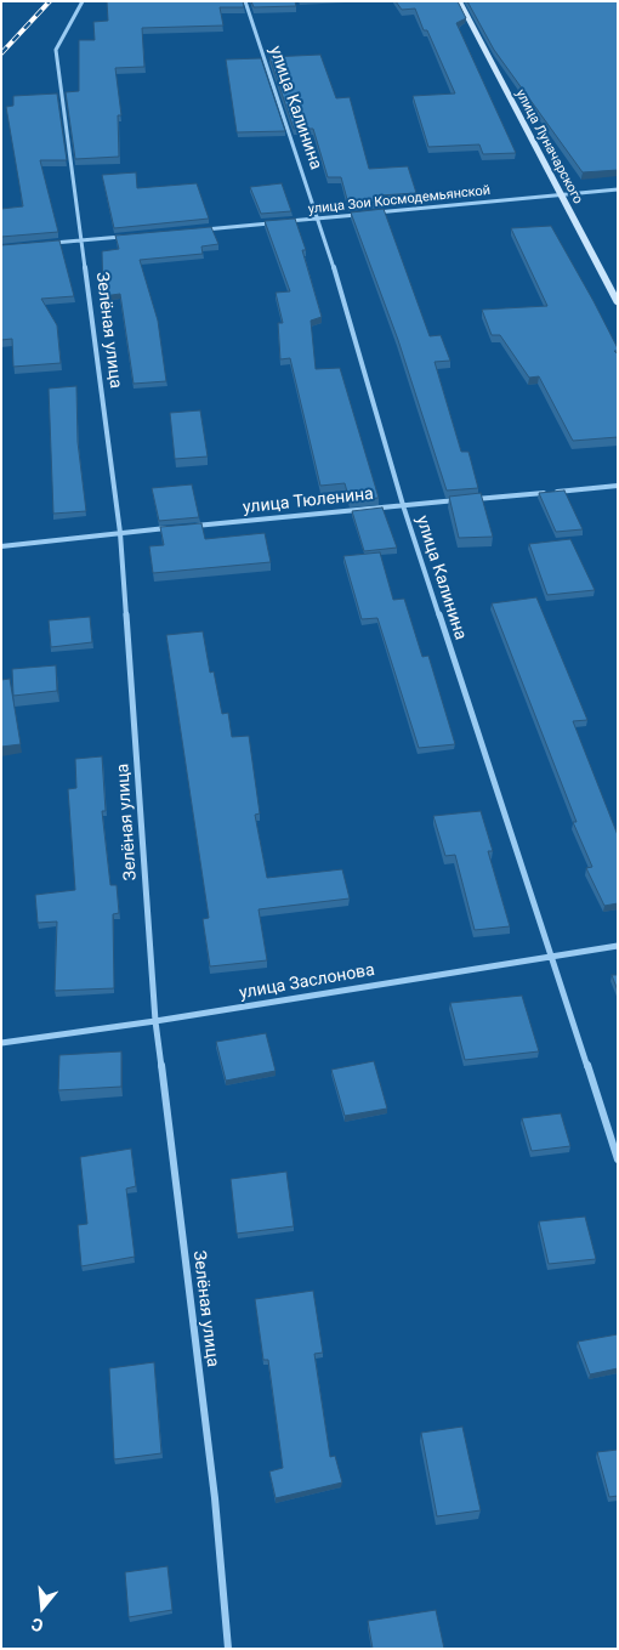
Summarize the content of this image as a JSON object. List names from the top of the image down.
{
  "streets": {
    "main road": ["улица Луначарского"],
    "street": [
      "улица Калинина",
      "улица Зои Космодемьянской",
      "Зелёная улица",
      "улица Тюленина",
      "улица Заслонова"
    ]
  },
  "crossings": [
    ["улица Калинина", "улица Зои Космодемьянской"],
    ["улица Калинина", "улица Тюленина"],
    ["улица Калинина", "улица Заслонова"],
    ["улица Луначарского", "улица Зои Космодемьянской"],
    ["Зелёная улица", "улица Заслонова"]
  ],
  "north": "bottom"
}
